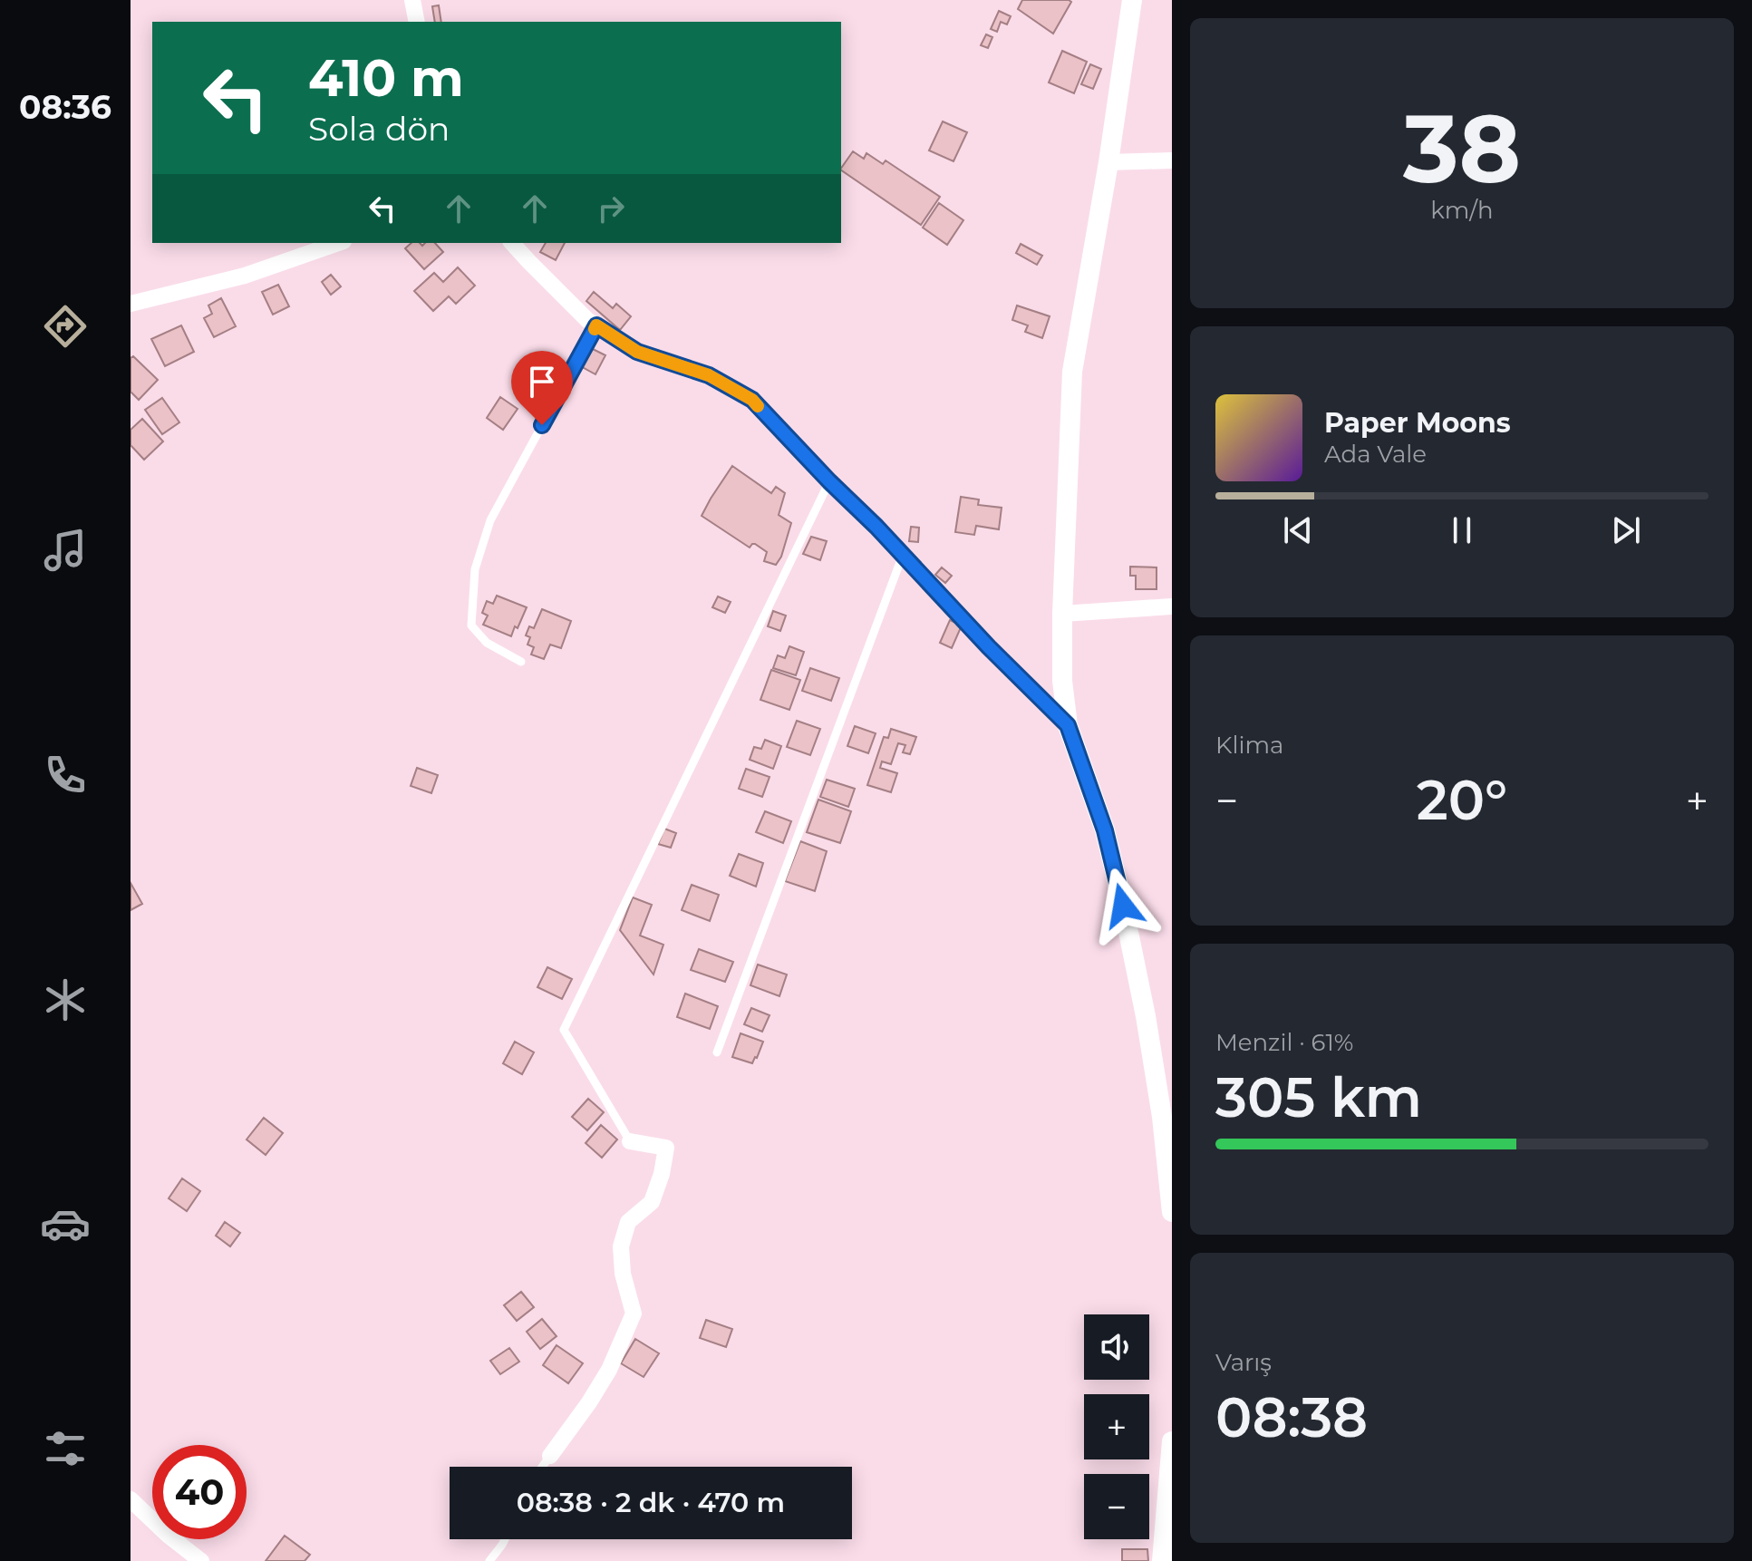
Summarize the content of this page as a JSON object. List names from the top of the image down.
{
  "page": {
    "tabs": "08:36",
    "tile": [
      ["38", "km/h"],
      "Klima",
      ["Menzil · 61%", "305 km"],
      ["Varış", "08:38"]
    ],
    "turn": ["410 m", "Sola dön"],
    "song": ["Paper Moons", "Ada Vale"],
    "heat": ["−", "20°", "+"],
    "map_buttons": ["+", "−"],
    "limit": "40",
    "trip": "08:38 · 2 dk · 470 m"
  }
}
